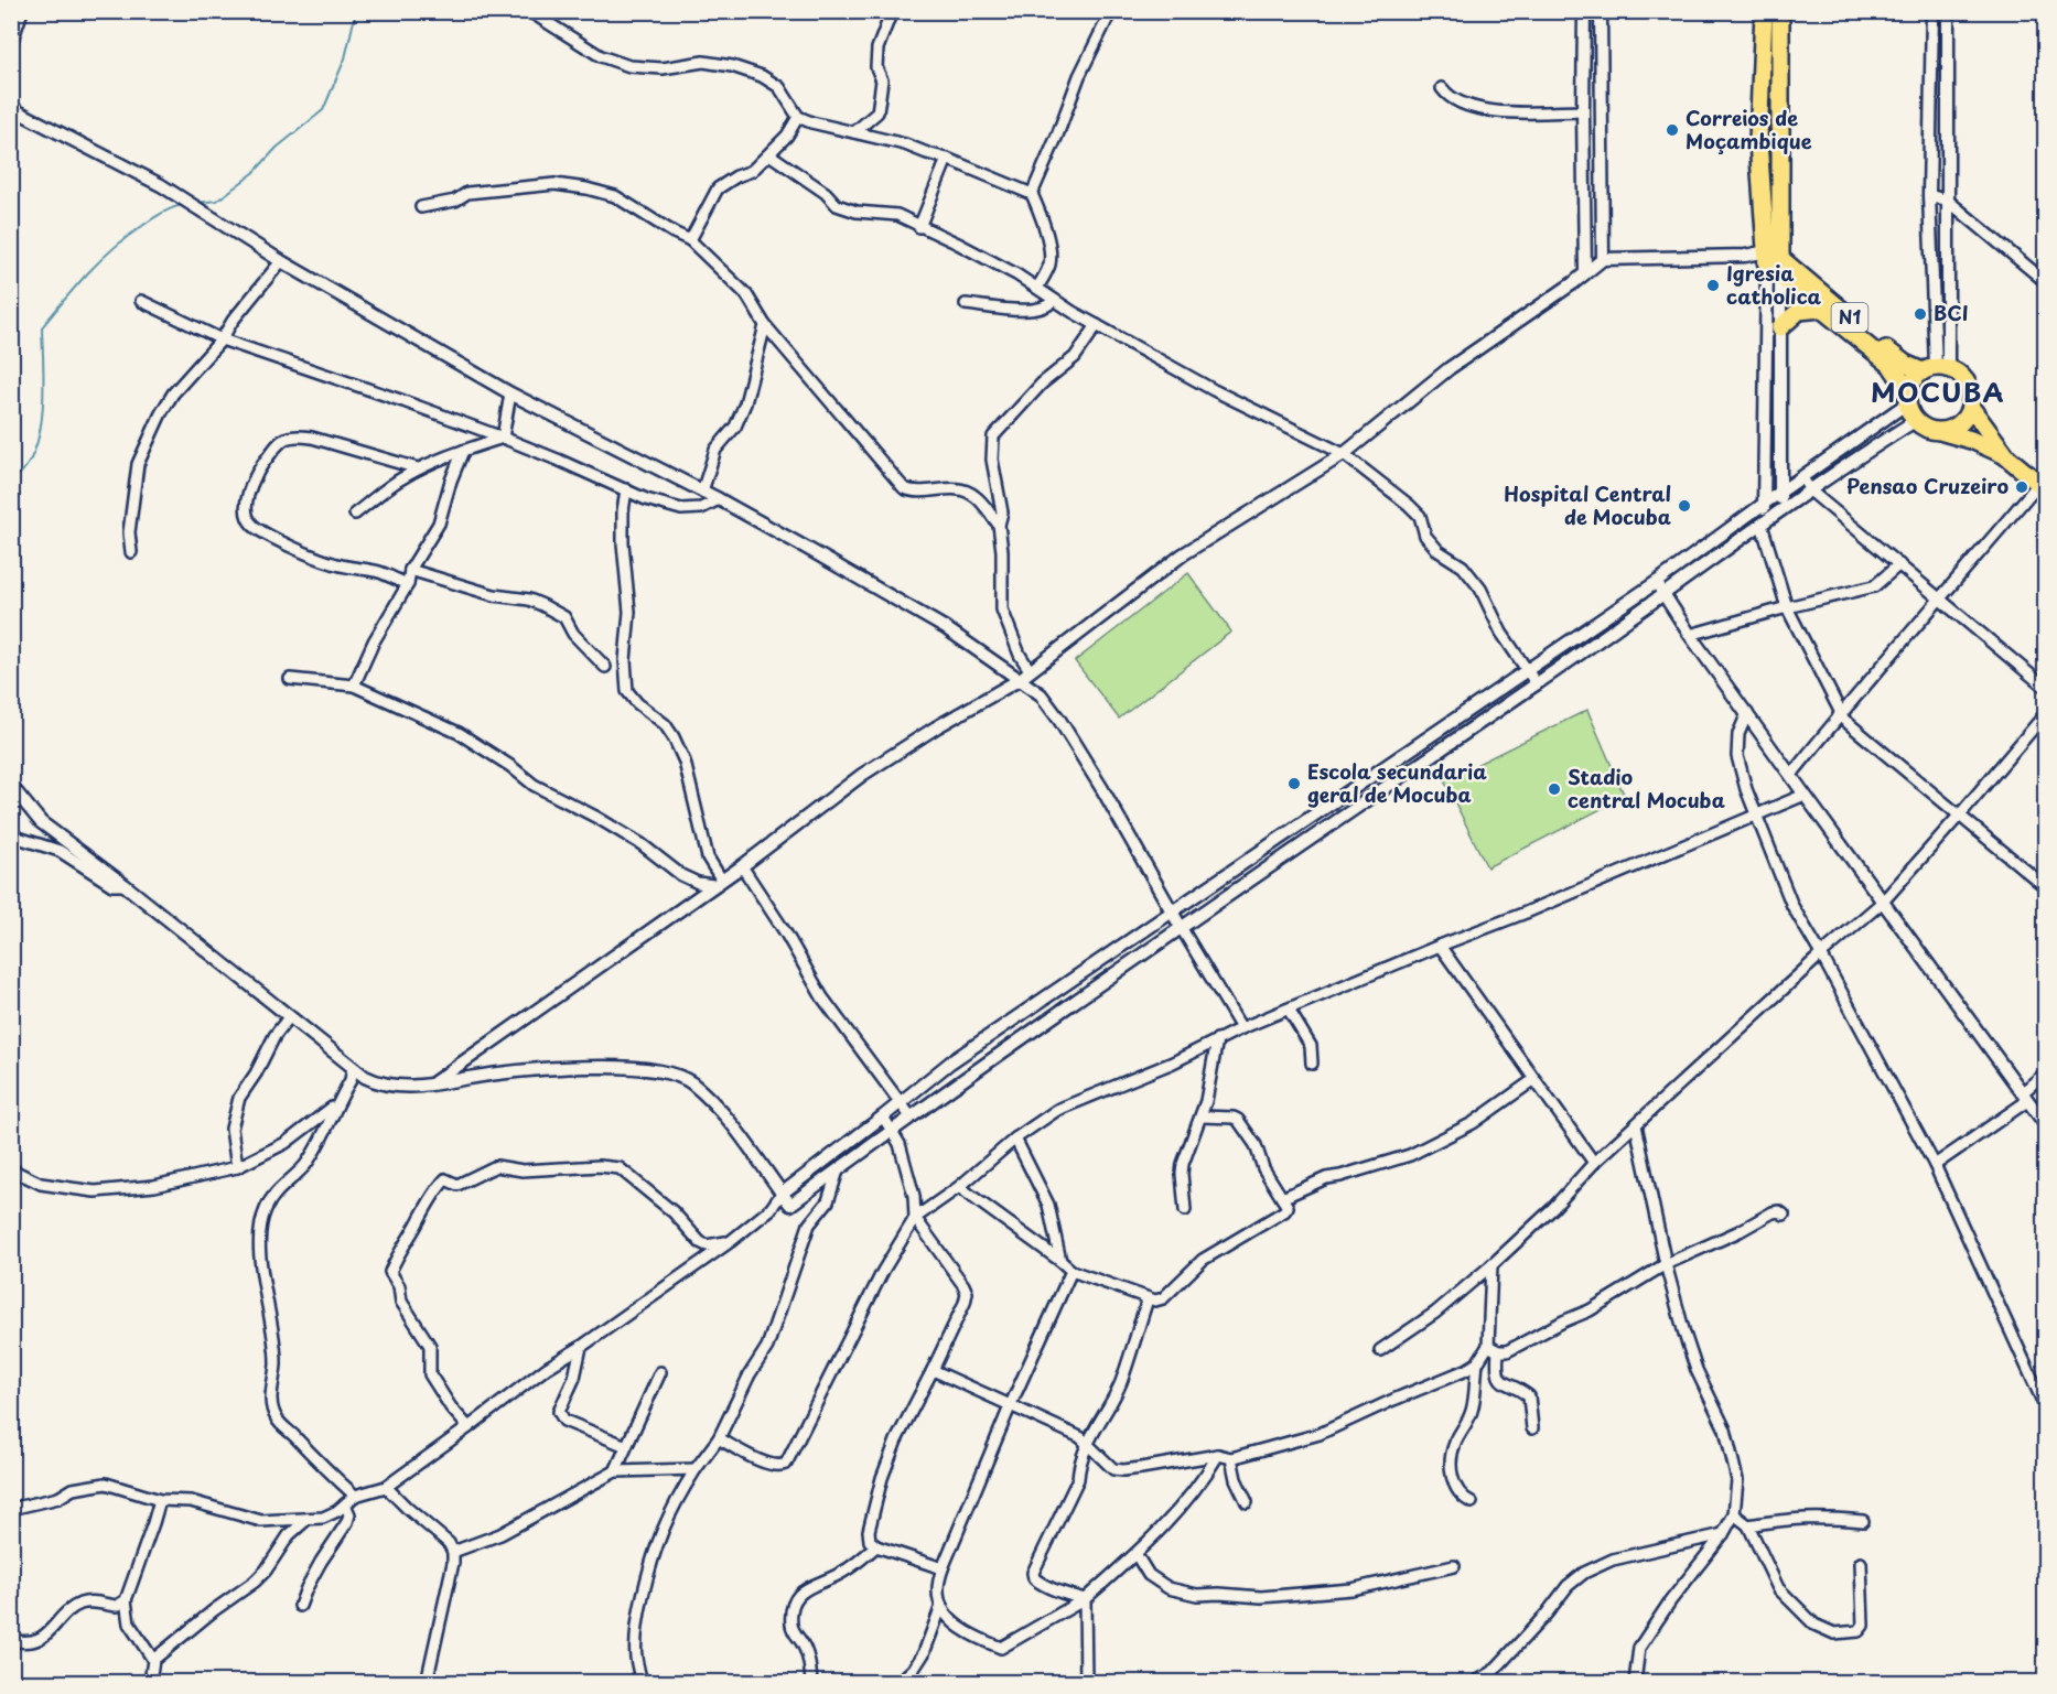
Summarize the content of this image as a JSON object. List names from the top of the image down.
{
  "streets": {
    "highway": ["N1"]
  },
  "districts": ["MOCUBA"],
  "places": [
    "Correios de Moçambique",
    "Igresia catholica",
    "BCI",
    "Pensao Cruzeiro",
    "Hospital Central de Mocuba",
    "Escola secundaria geral de Mocuba",
    "Stadio central Mocuba"
  ]
}
